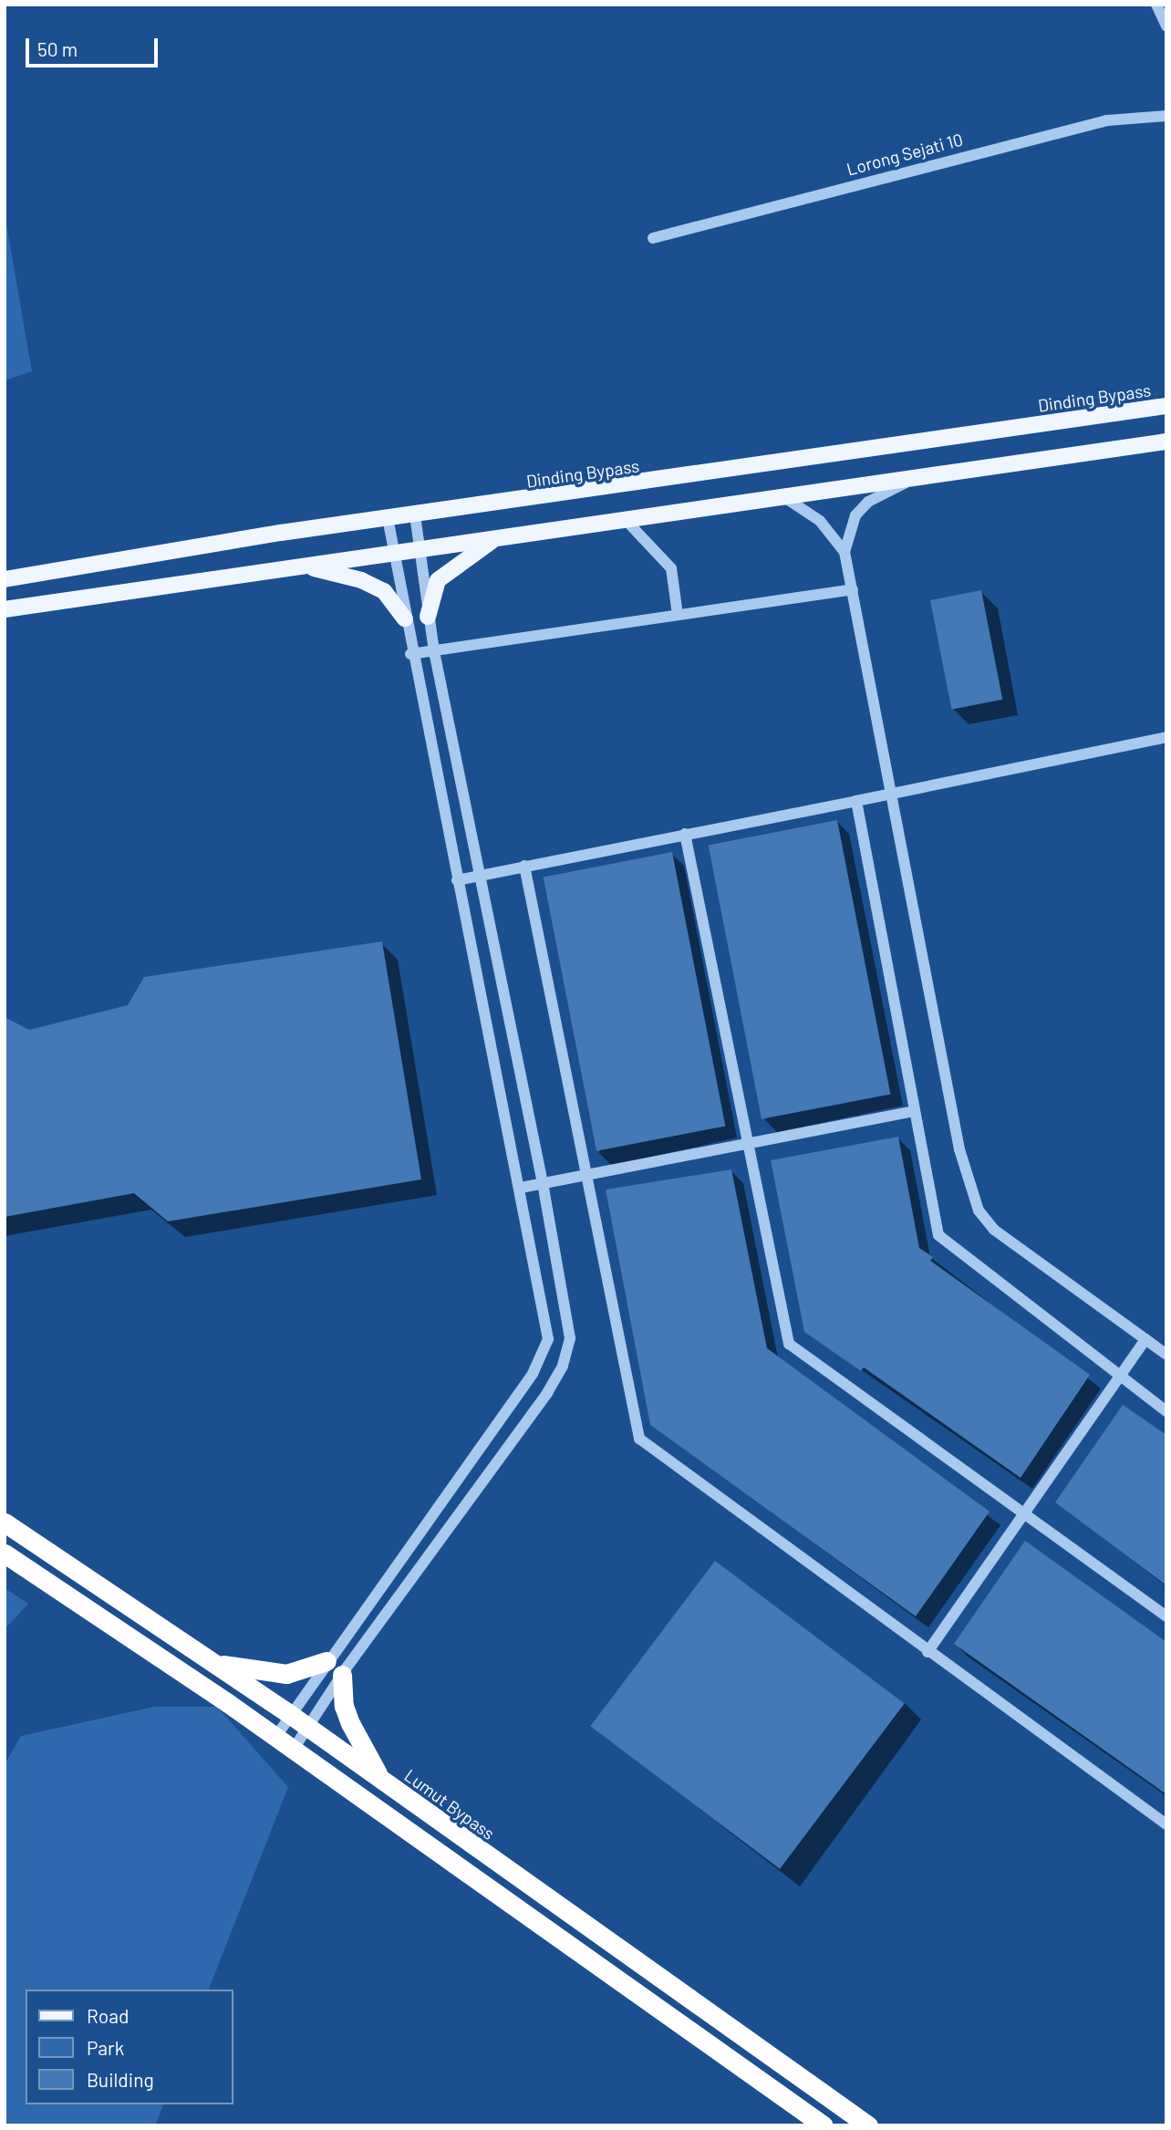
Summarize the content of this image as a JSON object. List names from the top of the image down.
{
  "streets": {
    "highway": ["Lumut Bypass"],
    "main road": ["Dinding Bypass"],
    "street": ["Lorong Sejati 10"]
  },
  "legend": ["Road", "Park", "Building"],
  "scale_bar": "50 m"
}
